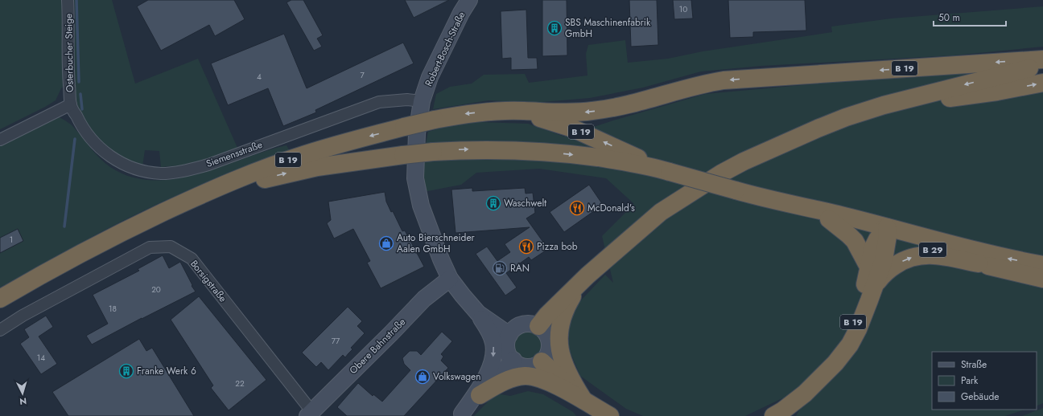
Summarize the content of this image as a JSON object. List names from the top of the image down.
{
  "streets": {
    "highway": ["B 19", "B 29"],
    "street": [
      "Robert-Bosch-Straße",
      "Osterbucher Steige",
      "Siemensstraße",
      "Borsigstraße",
      "Obere Bahnstraße"
    ]
  },
  "crossings": [
    ["Robert-Bosch-Straße", "Siemensstraße"],
    ["Robert-Bosch-Straße", "Obere Bahnstraße"],
    ["Osterbucher Steige", "Siemensstraße"],
    ["B 19", "B 29"],
    ["Borsigstraße", "Obere Bahnstraße"]
  ],
  "places": {
    "building": ["SBS Maschinenfabrik GmbH", "Waschwelt", "Franke Werk 6"],
    "restaurant": ["McDonald's", "Pizza bob"],
    "shop": ["Auto Bierschneider Aalen GmbH", "Volkswagen"],
    "fuel station": ["RAN"]
  },
  "house_numbers": [
    "10",
    "7",
    "4",
    "1",
    "20",
    "18",
    "77",
    "14",
    "22"
  ],
  "legend": ["Straße", "Park", "Gebäude"],
  "scale_bar": "50 m",
  "north": "bottom"
}
